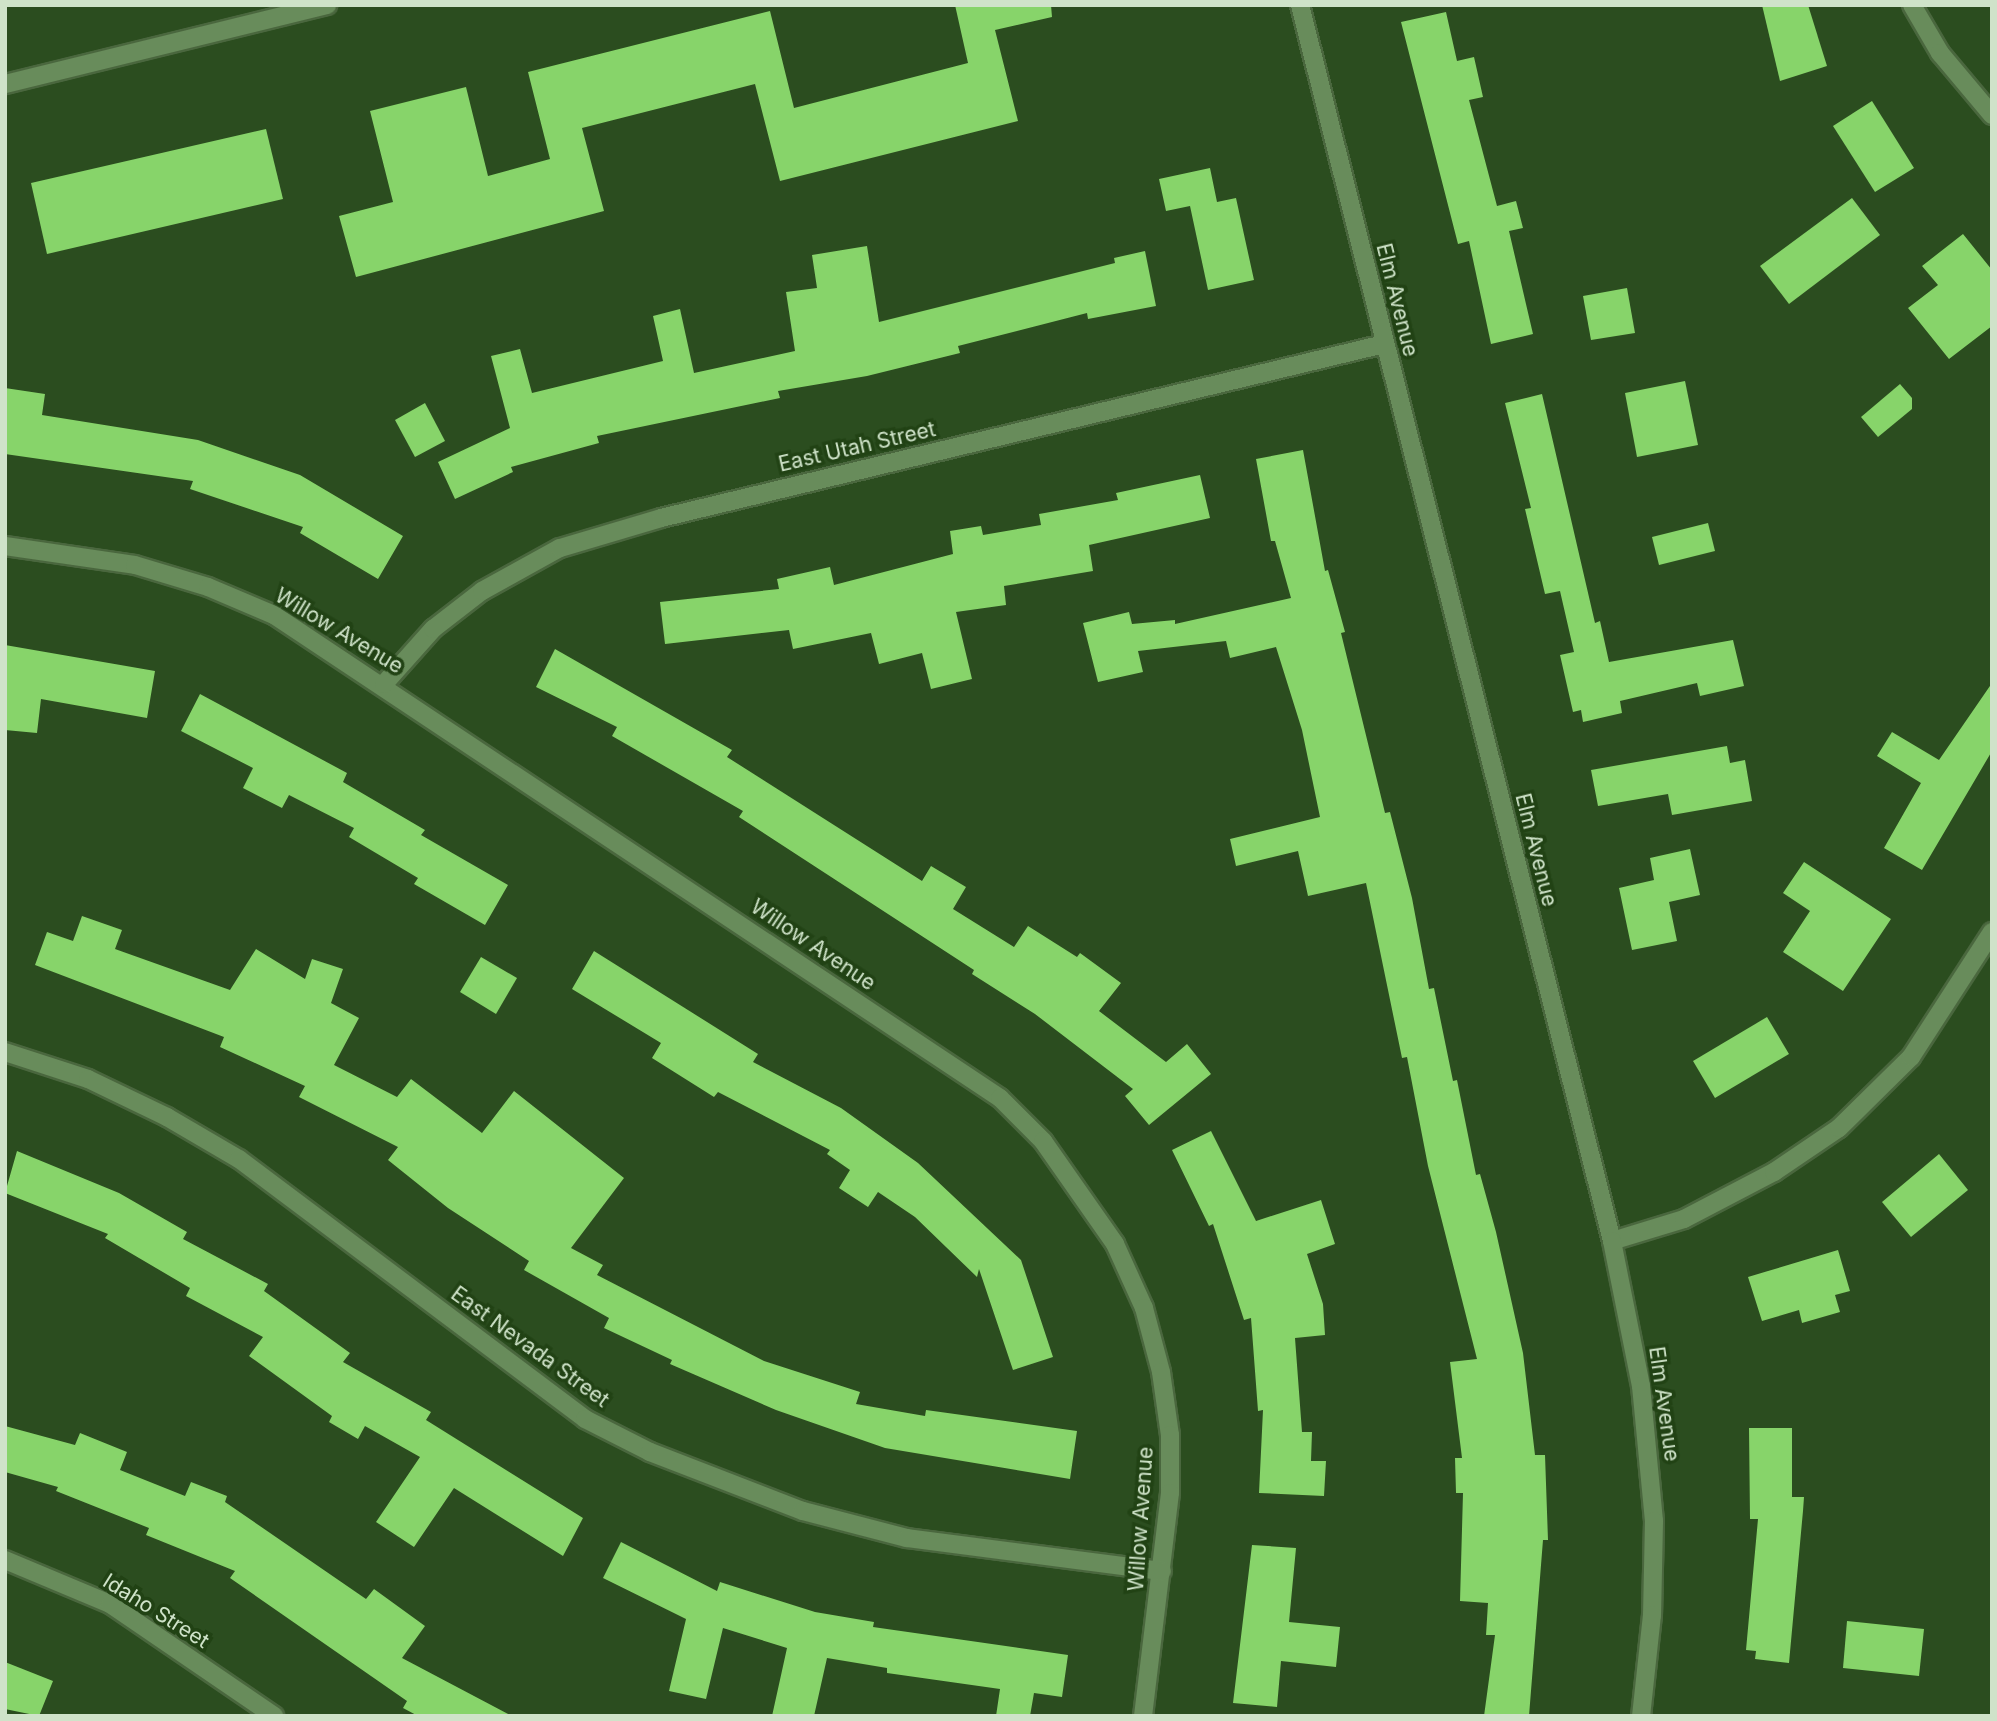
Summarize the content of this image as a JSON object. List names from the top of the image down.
{
  "streets": {
    "street": [
      "Elm Avenue",
      "East Utah Street",
      "Willow Avenue",
      "East Nevada Street",
      "Idaho Street"
    ]
  },
  "crossings": [
    ["Elm Avenue", "East Utah Street"],
    ["East Utah Street", "Willow Avenue"],
    ["Willow Avenue", "East Nevada Street"]
  ]
}
